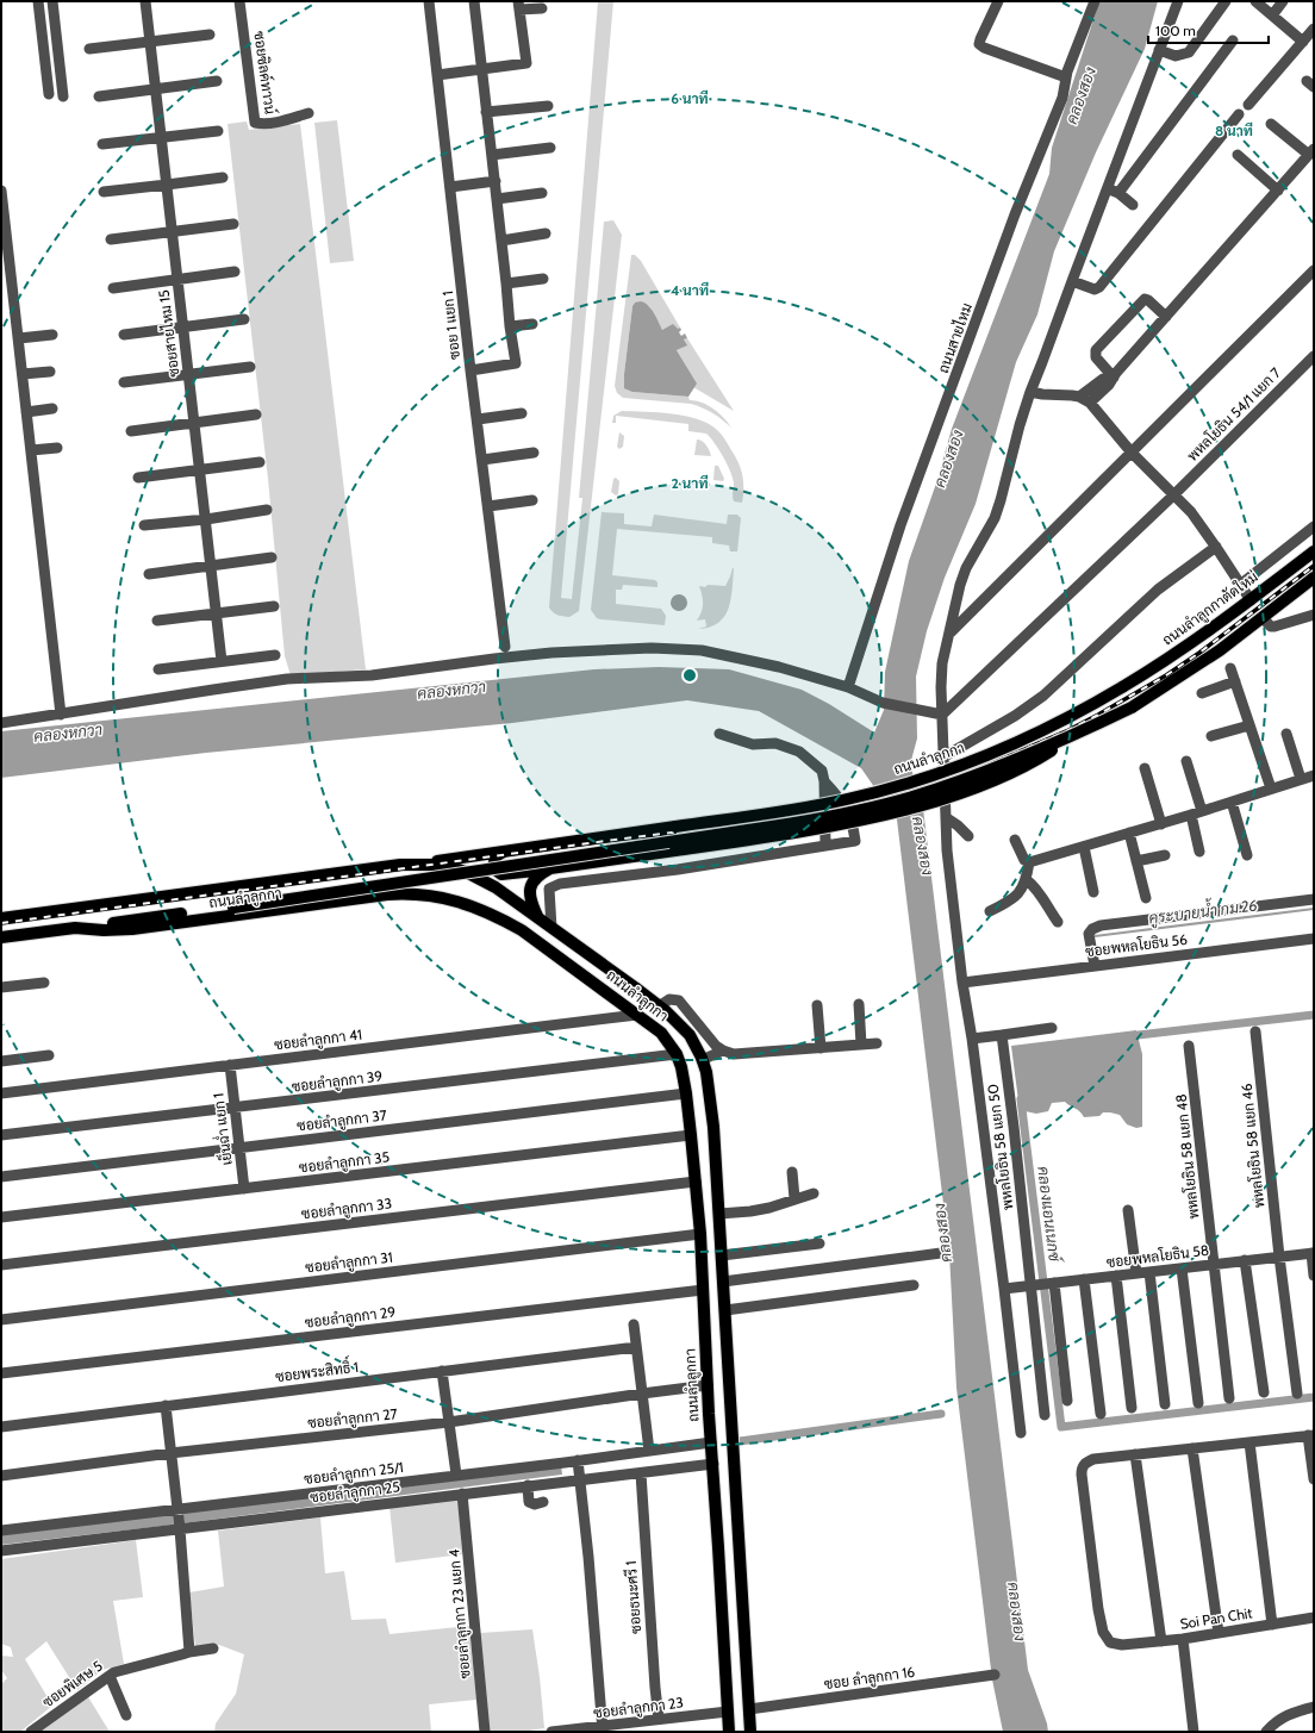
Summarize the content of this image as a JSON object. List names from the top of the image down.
{
  "streets": {
    "main road": ["ถนนลำลูกกาตัดใหม่", "ถนนลำลูกกา"],
    "street": [
      "ซอยซิลค์ทาวน์",
      "ซอย 1 แยก 1",
      "ซอยสายไหม 15",
      "ถนนสายไหม",
      "พหลโยธิน 54/1 แยก 7",
      "ซอยพหลโยธิน 56",
      "ซอยลำลูกกา 41",
      "ซอยลำลูกกา 39",
      "ซอยลำลูกกา 37",
      "เย็นฉ่ำ แยก 1",
      "พหลโยธิน 58 แยก 46",
      "พหลโยธิน 58 แยก 50",
      "พหลโยธิน 58 แยก 48",
      "ซอยลำลูกกา 35",
      "ซอยลำลูกกา 33",
      "ซอยพหลโยธิน 58",
      "ซอยลำลูกกา 31",
      "ซอยลำลูกกา 29",
      "ซอยพระสิทธิ์ 1",
      "ซอยลำลูกกา 27",
      "ซอยลำลูกกา 25/1",
      "ซอยลำลูกกา 25",
      "ซอยธนะศรี 1",
      "ซอยลำลูกกา 23 แยก 4",
      "Soi Pan Chit",
      "ซอย ลำลูกกา 16",
      "ซอยพิเศษ 5",
      "ซอยลำลูกกา 23"
    ]
  },
  "crossings": [
    ["ถนนลำลูกกาตัดใหม่", "ถนนลำลูกกา"],
    ["ถนนลำลูกกา", "ซอยลำลูกกา 41"],
    ["ถนนลำลูกกา", "ซอยลำลูกกา 39"],
    ["ถนนลำลูกกา", "ซอยลำลูกกา 37"],
    ["ถนนลำลูกกา", "ซอยลำลูกกา 35"],
    ["ถนนลำลูกกา", "ซอยลำลูกกา 33"],
    ["ถนนลำลูกกา", "ซอยลำลูกกา 31"],
    ["ถนนลำลูกกา", "ซอยลำลูกกา 29"],
    ["ถนนลำลูกกา", "ซอยลำลูกกา 27"],
    ["ถนนลำลูกกา", "ซอยลำลูกกา 25/1"],
    ["ถนนลำลูกกา", "ซอยลำลูกกา 25"],
    ["ถนนลำลูกกา", "ซอย ลำลูกกา 16"],
    ["ถนนลำลูกกา", "ซอยลำลูกกา 23"],
    ["ซอยลำลูกกา 41", "เย็นฉ่ำ แยก 1"],
    ["ซอยลำลูกกา 39", "เย็นฉ่ำ แยก 1"],
    ["ซอยลำลูกกา 37", "เย็นฉ่ำ แยก 1"],
    ["เย็นฉ่ำ แยก 1", "ซอยลำลูกกา 35"],
    ["พหลโยธิน 58 แยก 46", "ซอยพหลโยธิน 58"],
    ["พหลโยธิน 58 แยก 50", "ซอยพหลโยธิน 58"],
    ["พหลโยธิน 58 แยก 48", "ซอยพหลโยธิน 58"],
    ["ซอยลำลูกกา 25", "ซอยธนะศรี 1"],
    ["ซอยลำลูกกา 25", "ซอยลำลูกกา 23 แยก 4"],
    ["ซอยธนะศรี 1", "ซอยลำลูกกา 23"]
  ],
  "water": [
    "คลองสอง",
    "คลองหกวา",
    "คูระบายน้ำ กม.26",
    "คลองแอนเนกซ์"
  ],
  "scale_bar": "100 m",
  "rings": [
    "6 นาที",
    "8 นาที",
    "4 นาที",
    "2 นาที"
  ]
}
